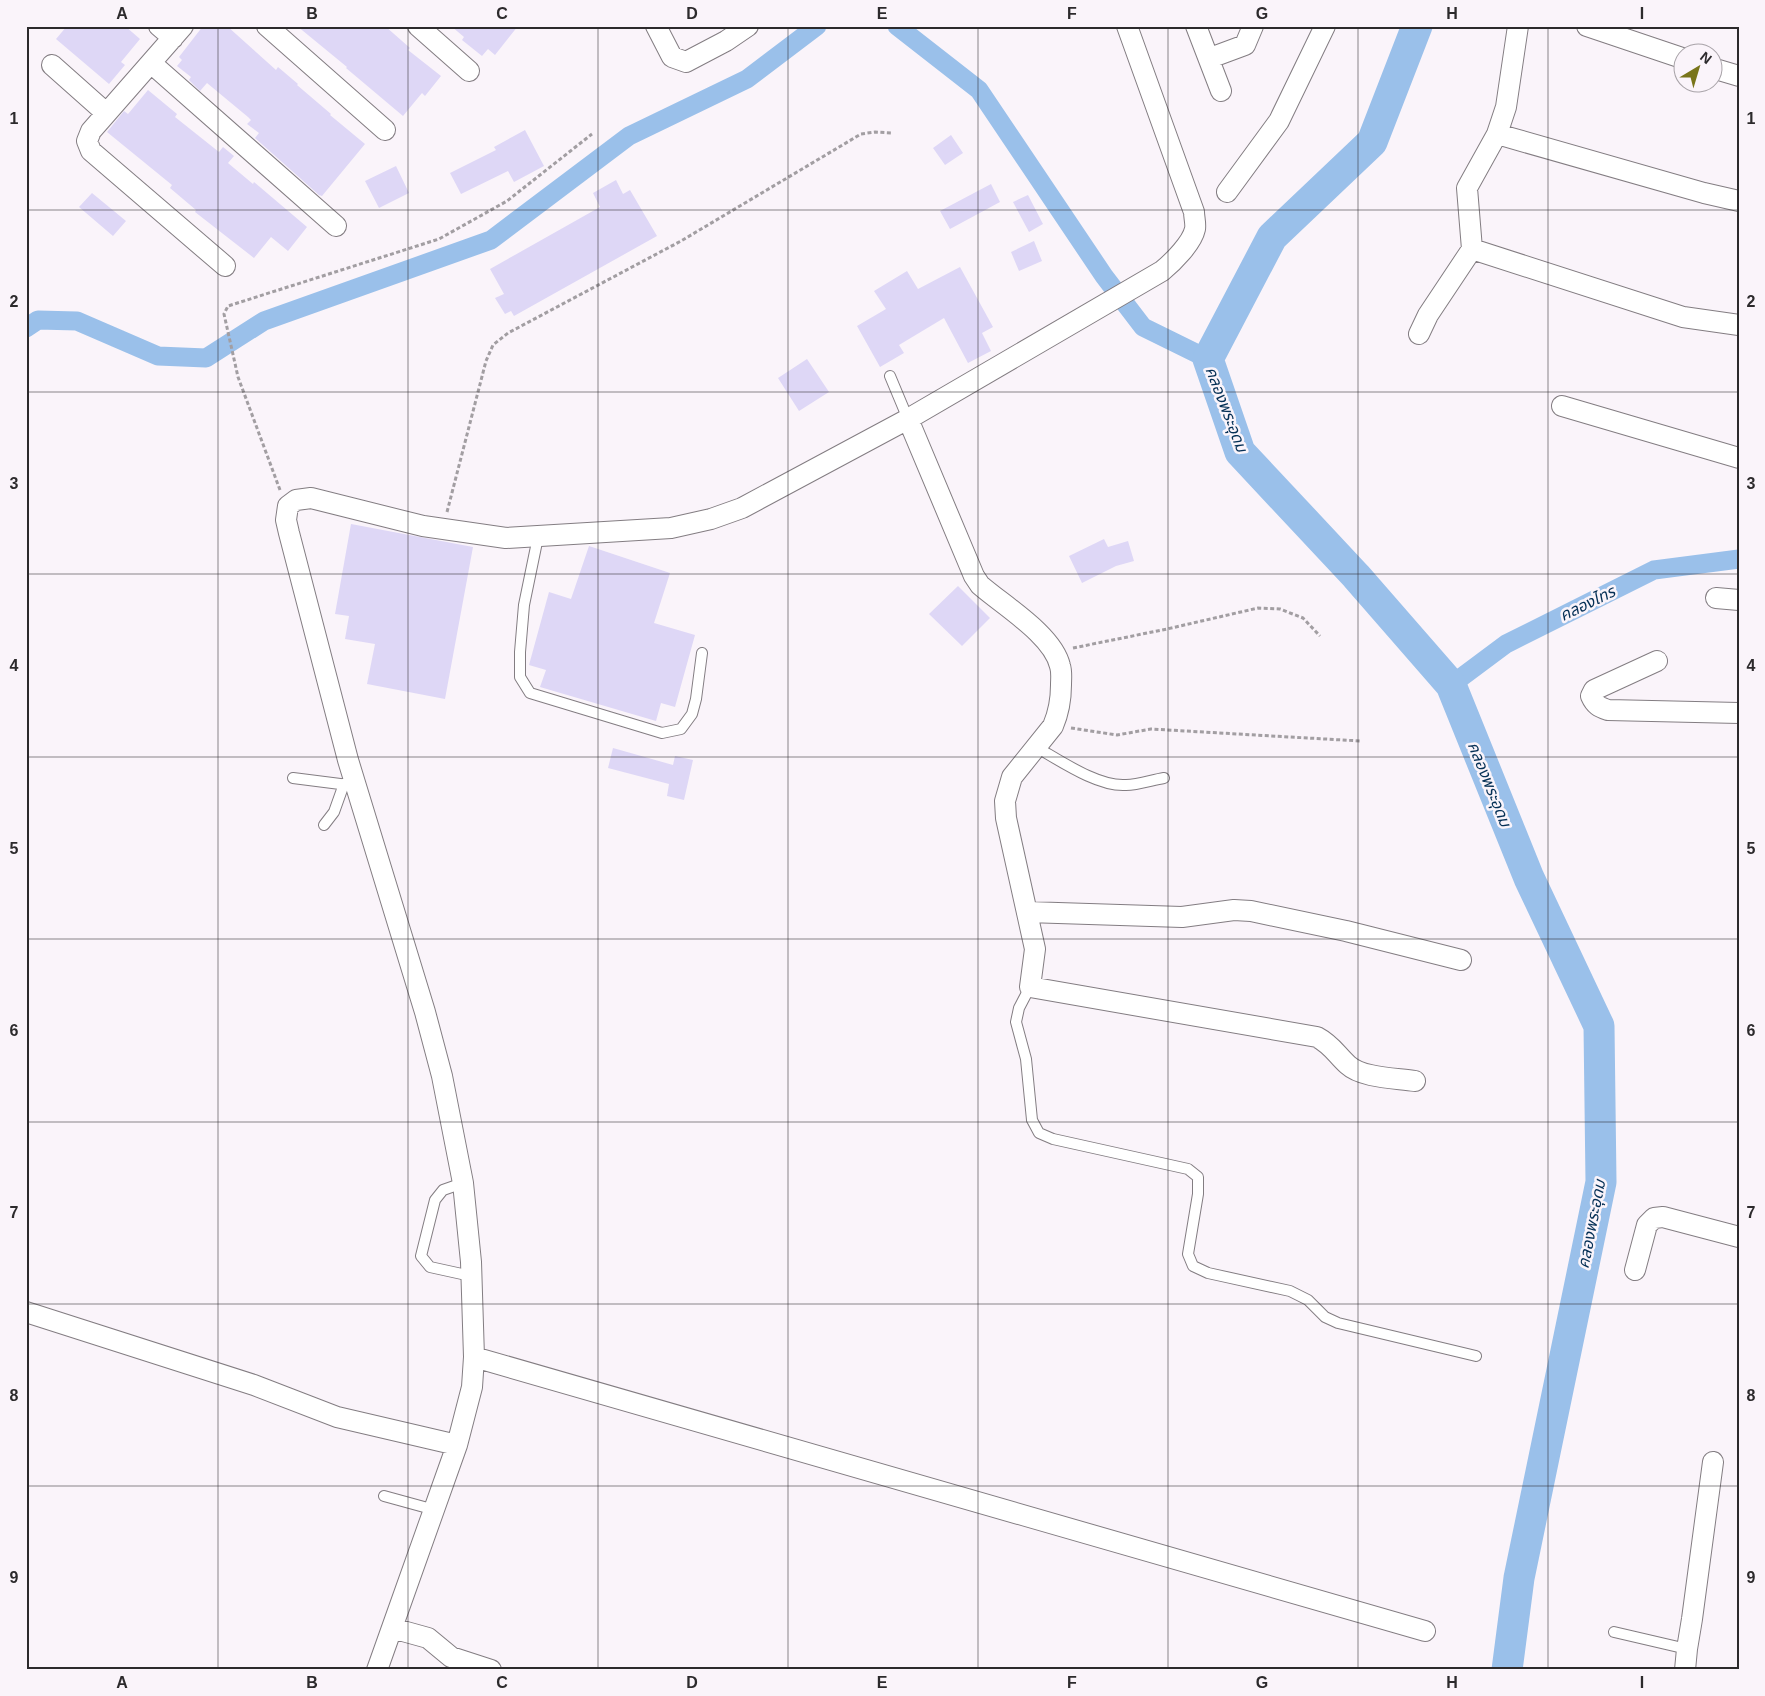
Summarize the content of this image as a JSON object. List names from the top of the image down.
{
  "water": ["คลองพระอุดม", "คลองไทร"],
  "north": "top right",
  "grid": {
    "columns": [
      "A",
      "B",
      "C",
      "D",
      "E",
      "F",
      "G",
      "H",
      "I"
    ],
    "rows": [
      "1",
      "2",
      "3",
      "4",
      "5",
      "6",
      "7",
      "8",
      "9"
    ]
  }
}
